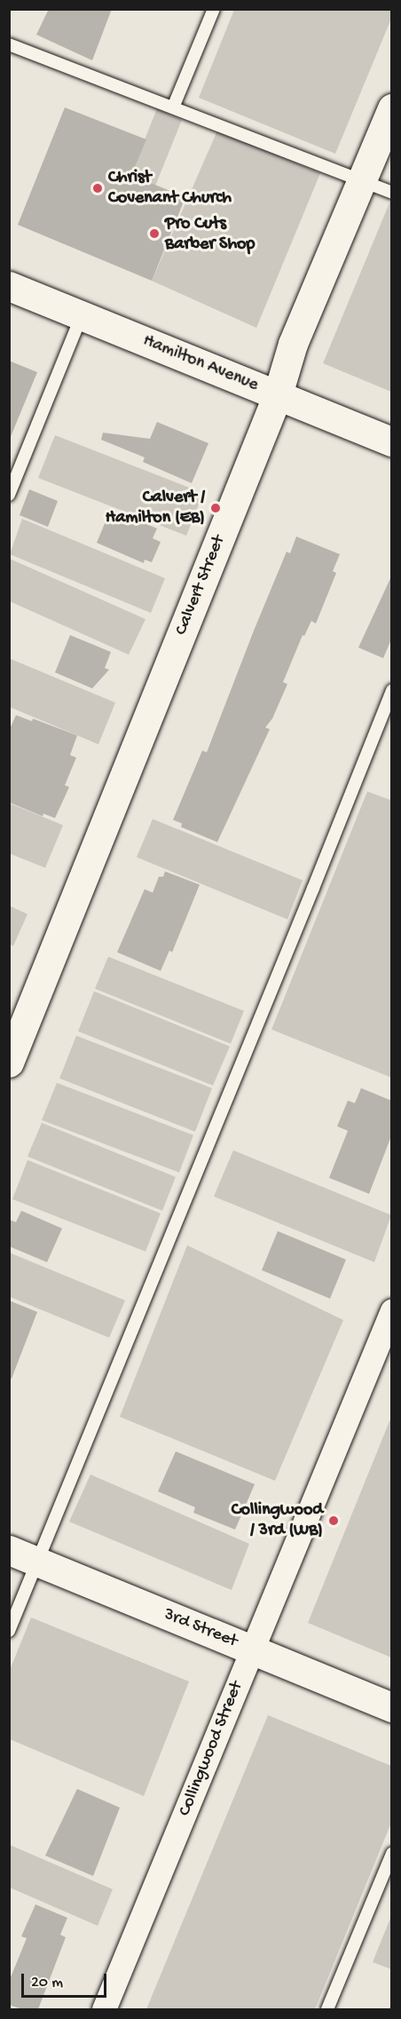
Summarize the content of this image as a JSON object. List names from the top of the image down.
{
  "streets": {
    "street": [
      "Hamilton Avenue",
      "Calvert Street",
      "3rd Street",
      "Collingwood Street"
    ]
  },
  "crossings": [
    ["Hamilton Avenue", "Calvert Street"],
    ["3rd Street", "Collingwood Street"]
  ],
  "places": [
    "Christ Covenant Church",
    "Pro Cuts Barber Shop",
    "Calvert / Hamilton (EB)",
    "Collingwood / 3rd (WB)"
  ],
  "scale_bar": "20 m"
}
